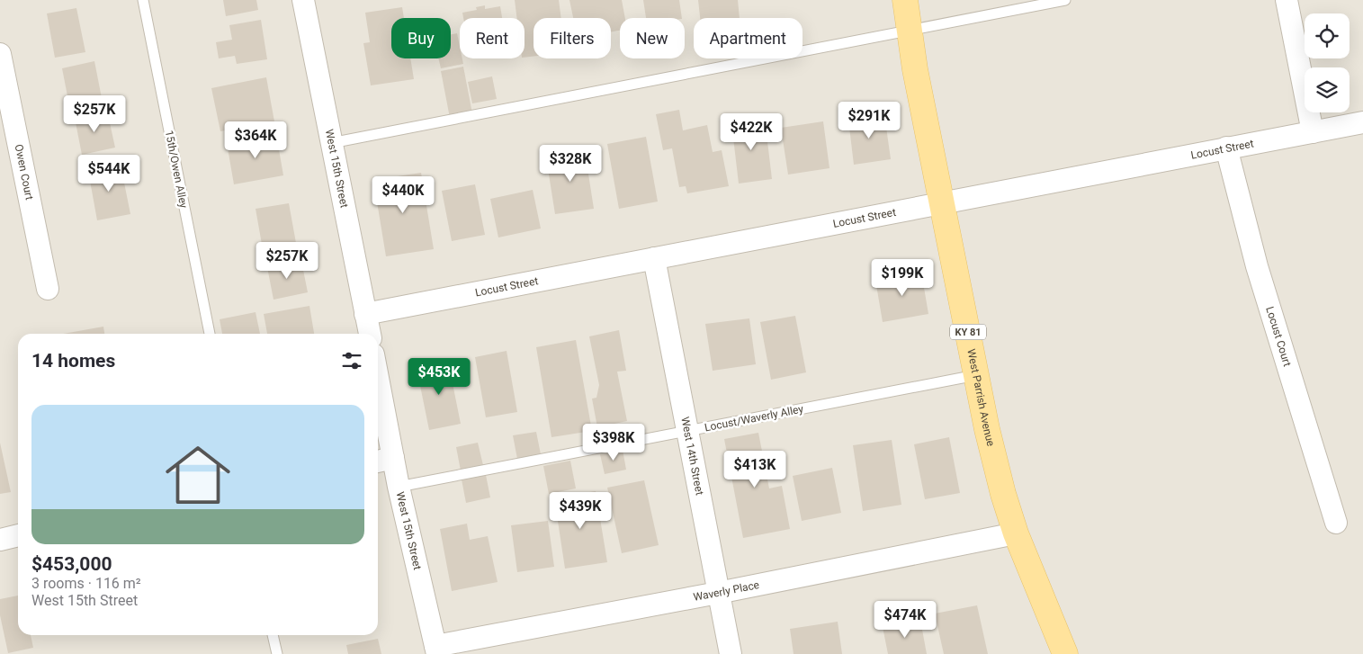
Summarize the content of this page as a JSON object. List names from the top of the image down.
{
  "streets": {
    "main road": ["KY 81", "West Parrish Avenue"],
    "street": [
      "Locust Street",
      "West 15th Street",
      "Owen Court",
      "Locust Court",
      "West 14th Street",
      "Waverly Place"
    ],
    "lane": ["15th/Owen Alley", "Locust/Waverly Alley"]
  },
  "crossings": [
    ["Locust Street", "West 15th Street"],
    ["Locust Street", "Locust Court"],
    ["Locust Street", "West Parrish Avenue"],
    ["Locust Street", "West 14th Street"],
    ["West 15th Street", "Locust/Waverly Alley"],
    ["West 15th Street", "Waverly Place"],
    ["West Parrish Avenue", "Locust/Waverly Alley"],
    ["West Parrish Avenue", "Waverly Place"],
    ["Locust/Waverly Alley", "West 14th Street"],
    ["West 14th Street", "Waverly Place"]
  ],
  "page": {
    "chip": [
      "Buy",
      "Rent",
      "Filters",
      "New",
      "Apartment"
    ],
    "price": [
      "$257K",
      "$291K",
      "$422K",
      "$364K",
      "$328K",
      "$544K",
      "$440K",
      "$257K",
      "$199K",
      "$453K",
      "$398K",
      "$413K",
      "$439K",
      "$474K"
    ],
    "heading": "14 homes",
    "list": [
      {
        "name": "$453,000",
        "note": "3 rooms · 116 m² · West 15th Street"
      }
    ]
  }
}
